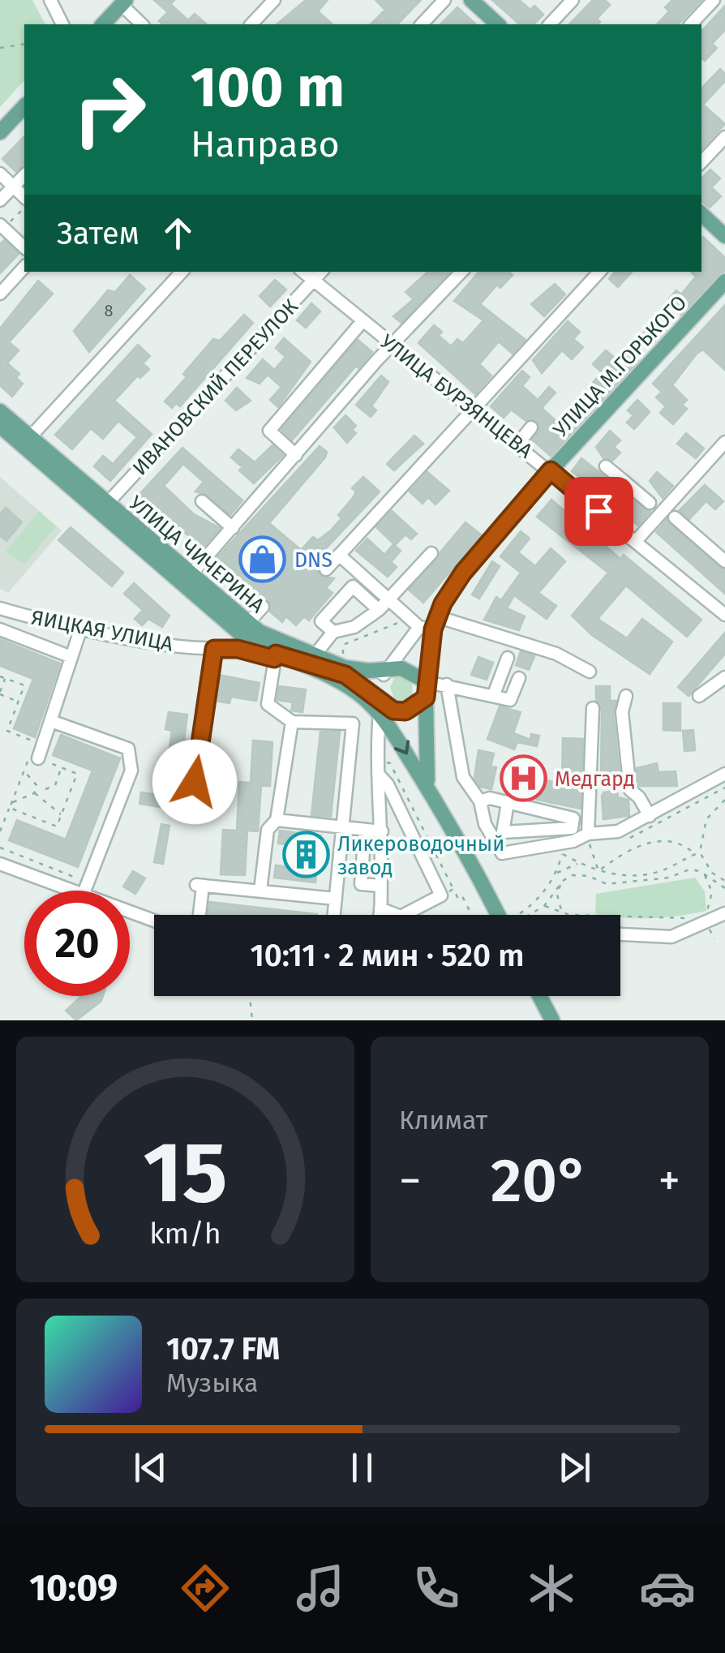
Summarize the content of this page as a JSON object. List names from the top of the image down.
{
  "streets": {
    "main road": ["УЛИЦА М.ГОРЬКОГО", "УЛИЦА ЧИЧЕРИНА"],
    "street": ["ИВАНОВСКИЙ ПЕРЕУЛОК", "УЛИЦА БУРЗЯНЦЕВА", "ЯИЦКАЯ УЛИЦА"]
  },
  "crossings": [
    ["УЛИЦА М.ГОРЬКОГО", "УЛИЦА БУРЗЯНЦЕВА"],
    ["ИВАНОВСКИЙ ПЕРЕУЛОК", "УЛИЦА БУРЗЯНЦЕВА"],
    ["ИВАНОВСКИЙ ПЕРЕУЛОК", "УЛИЦА ЧИЧЕРИНА"],
    ["УЛИЦА ЧИЧЕРИНА", "ЯИЦКАЯ УЛИЦА"]
  ],
  "places": {
    "shop": ["DNS"],
    "hospital": ["Медгард"],
    "building": ["Ликероводочный завод"]
  },
  "house_numbers": ["8"],
  "page": {
    "turn": ["100 m", "Направо"],
    "then": "Затем",
    "limit": "20",
    "trip": "10:11 · 2 мин · 520 m",
    "tile": "Климат",
    "heat": ["−", "20°", "+"],
    "song": ["107.7 FM", "Музыка"],
    "tabs": "10:09",
    "gauge": ["15", "km/h"]
  }
}
